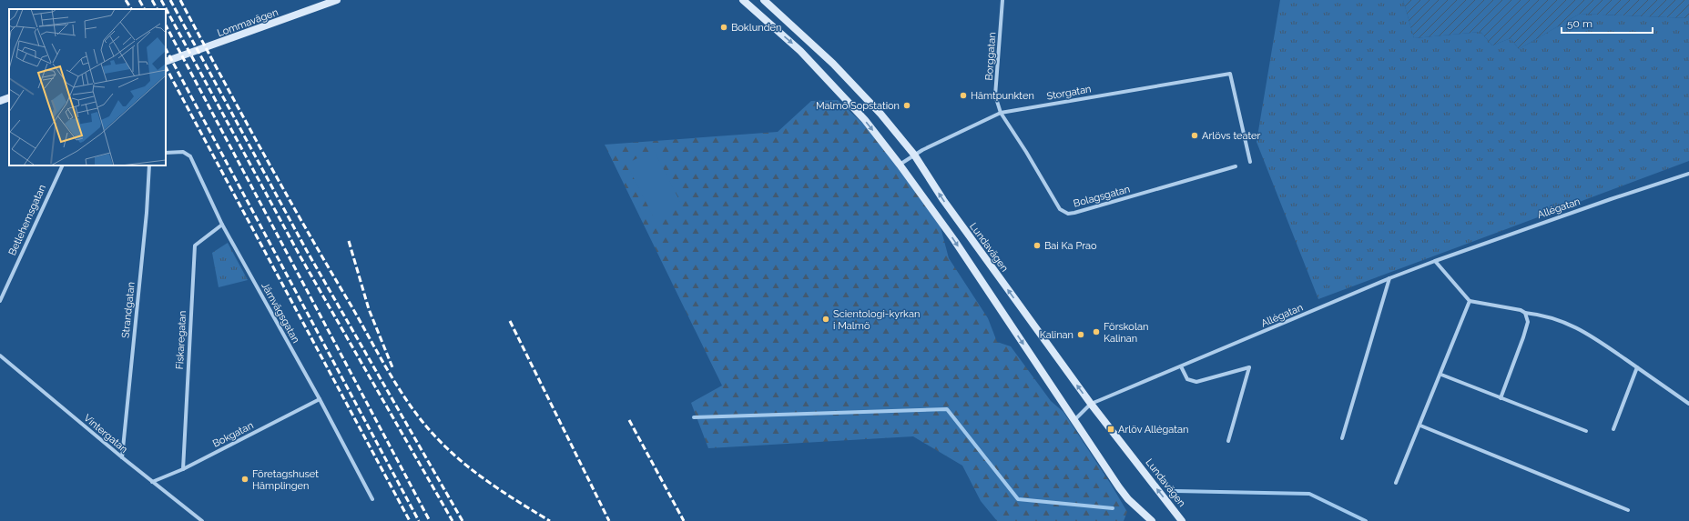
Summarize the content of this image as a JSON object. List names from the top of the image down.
{
  "streets": {
    "main road": ["Lommavägen", "Lundavägen"],
    "street": [
      "Borggatan",
      "Storgatan",
      "Bolagsgatan",
      "Allégatan",
      "Betlehemsgatan",
      "Strandgatan",
      "Järnvägsgatan",
      "Fiskaregatan",
      "Vintergatan",
      "Bokgatan"
    ]
  },
  "crossings": [
    ["Borggatan", "Storgatan"],
    ["Borggatan", "Bolagsgatan"],
    ["Storgatan", "Bolagsgatan"],
    ["Storgatan", "Lundavägen"],
    ["Allégatan", "Lundavägen"],
    ["Strandgatan", "Vintergatan"],
    ["Järnvägsgatan", "Fiskaregatan"],
    ["Järnvägsgatan", "Bokgatan"],
    ["Fiskaregatan", "Bokgatan"],
    ["Vintergatan", "Bokgatan"]
  ],
  "places": {
    "other": [
      "Boklunden",
      "Hämtpunkten",
      "Malmö Sopstation",
      "Arlövs teater",
      "Bai Ka Prao",
      "Scientologi-kyrkan i Malmö",
      "Förskolan Kalinan",
      "Kalinan",
      "Företagshuset Hämplingen"
    ],
    "transit": ["Arlöv Allégatan"]
  },
  "scale_bar": "50 m"
}
